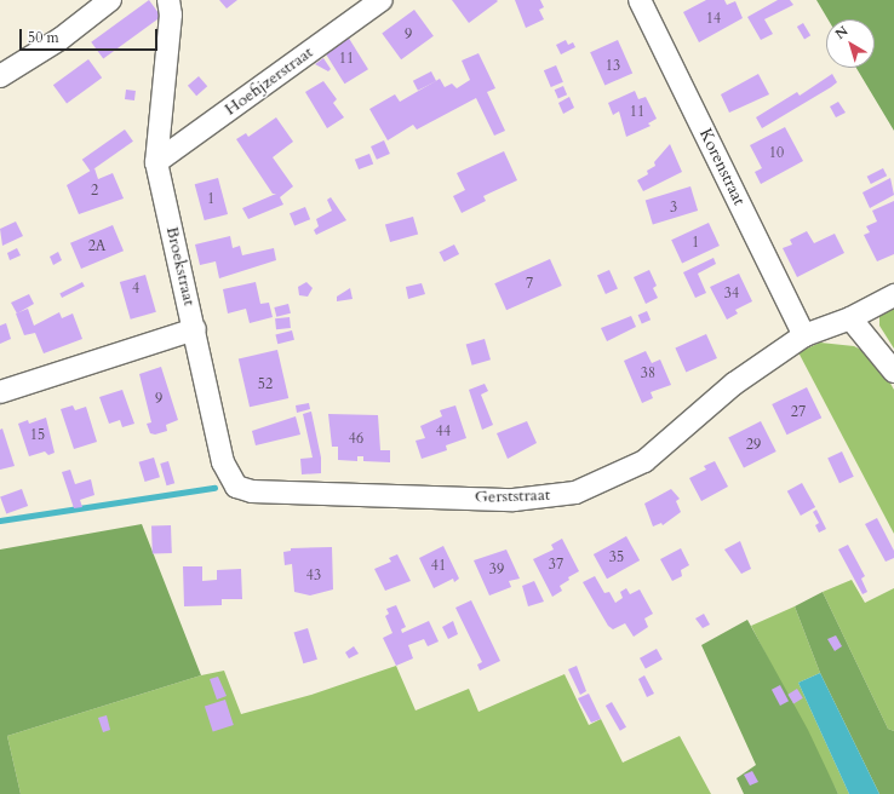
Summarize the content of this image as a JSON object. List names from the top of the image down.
{
  "streets": {
    "street": [
      "Hoefijzerstraat",
      "Korenstraat",
      "Broekstraat",
      "Gerststraat"
    ]
  },
  "crossings": [
    ["Hoefijzerstraat", "Broekstraat"],
    ["Korenstraat", "Gerststraat"],
    ["Broekstraat", "Gerststraat"]
  ],
  "house_numbers": [
    "14",
    "9",
    "11",
    "13",
    "11",
    "10",
    "2",
    "1",
    "3",
    "1",
    "2A",
    "7",
    "4",
    "34",
    "38",
    "52",
    "9",
    "27",
    "44",
    "15",
    "46",
    "29",
    "35",
    "37",
    "41",
    "39",
    "43"
  ],
  "scale_bar": "50 m",
  "north": "top left"
}
